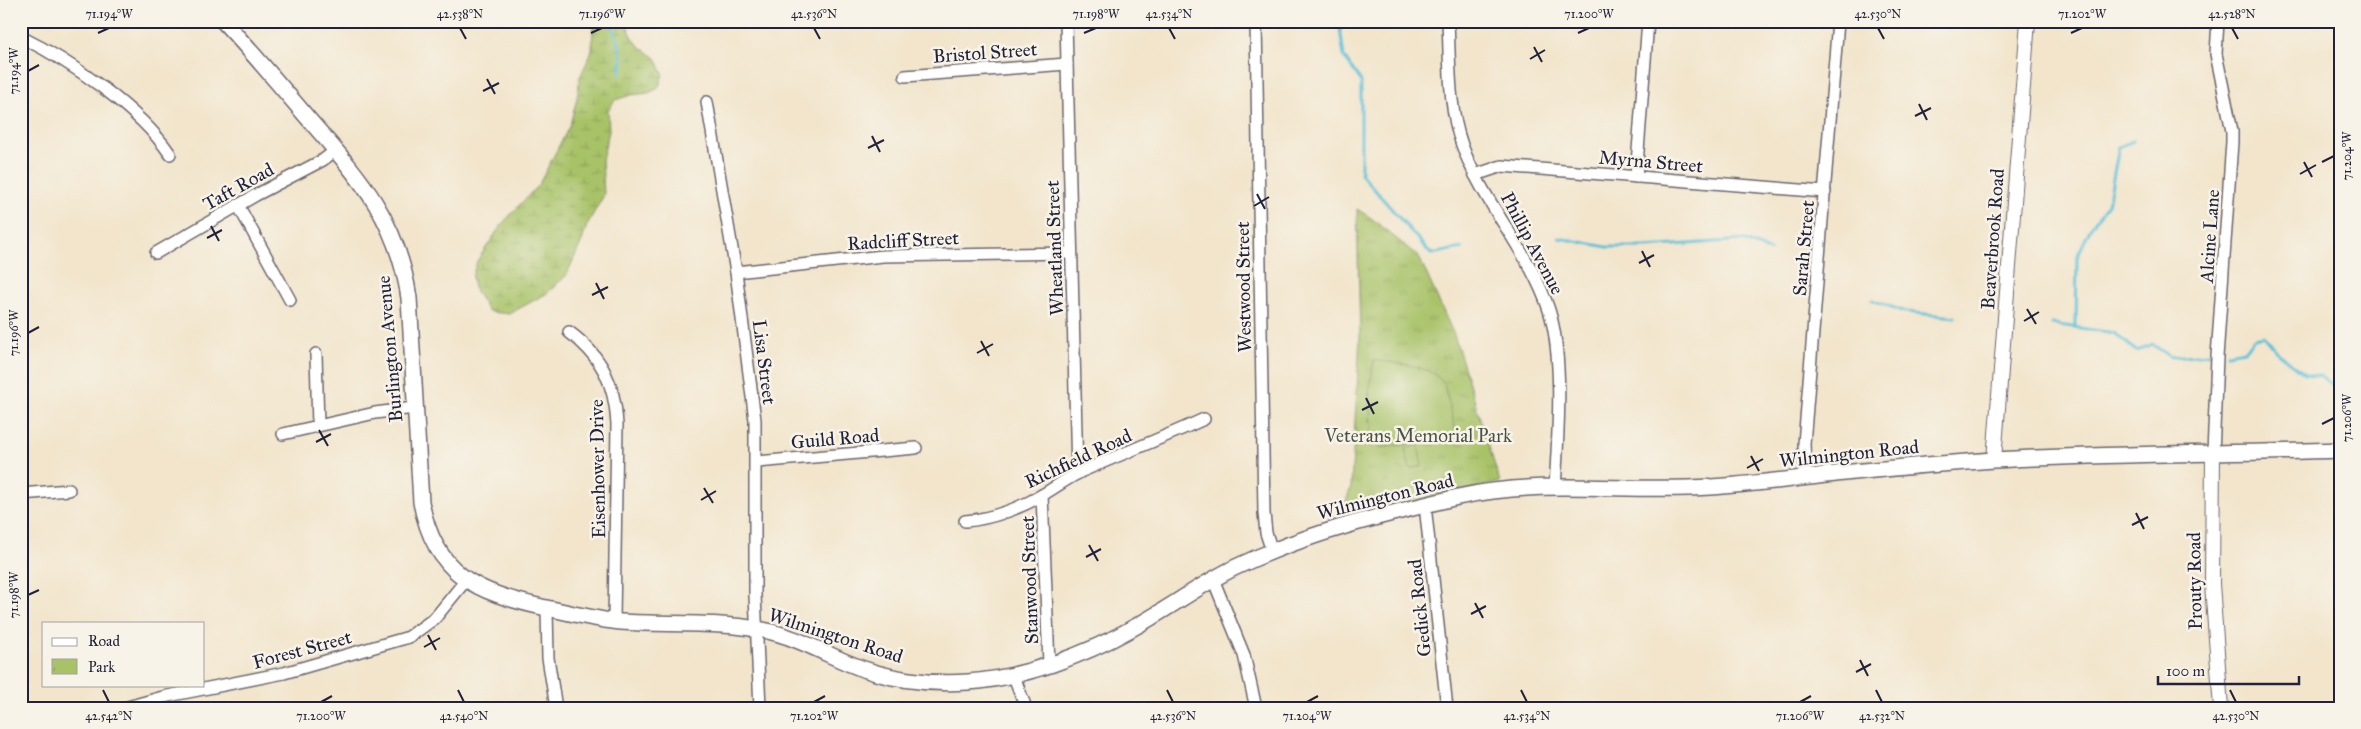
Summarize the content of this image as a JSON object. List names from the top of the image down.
{
  "streets": {
    "main road": ["Burlington Avenue", "Wilmington Road"],
    "street": [
      "Bristol Street",
      "Myrna Street",
      "Taft Road",
      "Alcine Lane",
      "Beaverbrook Road",
      "Radcliff Street",
      "Phillip Avenue",
      "Wheatland Street",
      "Sarah Street",
      "Westwood Street",
      "Lisa Street",
      "Guild Road",
      "Richfield Road",
      "Eisenhower Drive",
      "Stanwood Street",
      "Prouty Road",
      "Gedick Road",
      "Forest Street"
    ]
  },
  "crossings": [
    ["Bristol Street", "Wheatland Street"],
    ["Myrna Street", "Phillip Avenue"],
    ["Myrna Street", "Sarah Street"],
    ["Taft Road", "Burlington Avenue"],
    ["Alcine Lane", "Wilmington Road"],
    ["Alcine Lane", "Prouty Road"],
    ["Beaverbrook Road", "Wilmington Road"],
    ["Radcliff Street", "Wheatland Street"],
    ["Radcliff Street", "Lisa Street"],
    ["Phillip Avenue", "Wilmington Road"],
    ["Wheatland Street", "Richfield Road"],
    ["Sarah Street", "Wilmington Road"],
    ["Westwood Street", "Wilmington Road"],
    ["Burlington Avenue", "Wilmington Road"],
    ["Burlington Avenue", "Forest Street"],
    ["Lisa Street", "Guild Road"],
    ["Lisa Street", "Wilmington Road"],
    ["Wilmington Road", "Eisenhower Drive"],
    ["Wilmington Road", "Stanwood Street"],
    ["Wilmington Road", "Prouty Road"],
    ["Wilmington Road", "Gedick Road"],
    ["Richfield Road", "Stanwood Street"]
  ],
  "parks": ["Veterans Memorial Park"],
  "legend": ["Road", "Park"],
  "scale_bar": "100 m",
  "coordinates": [
    "71.194°W",
    "42.538°N",
    "71.196°W",
    "42.536°N",
    "71.198°W",
    "42.534°N",
    "71.200°W",
    "42.530°N",
    "71.202°W",
    "42.528°N",
    "71.204°W",
    "71.206°W",
    "42.542°N",
    "42.540°N",
    "42.532°N"
  ]
}
